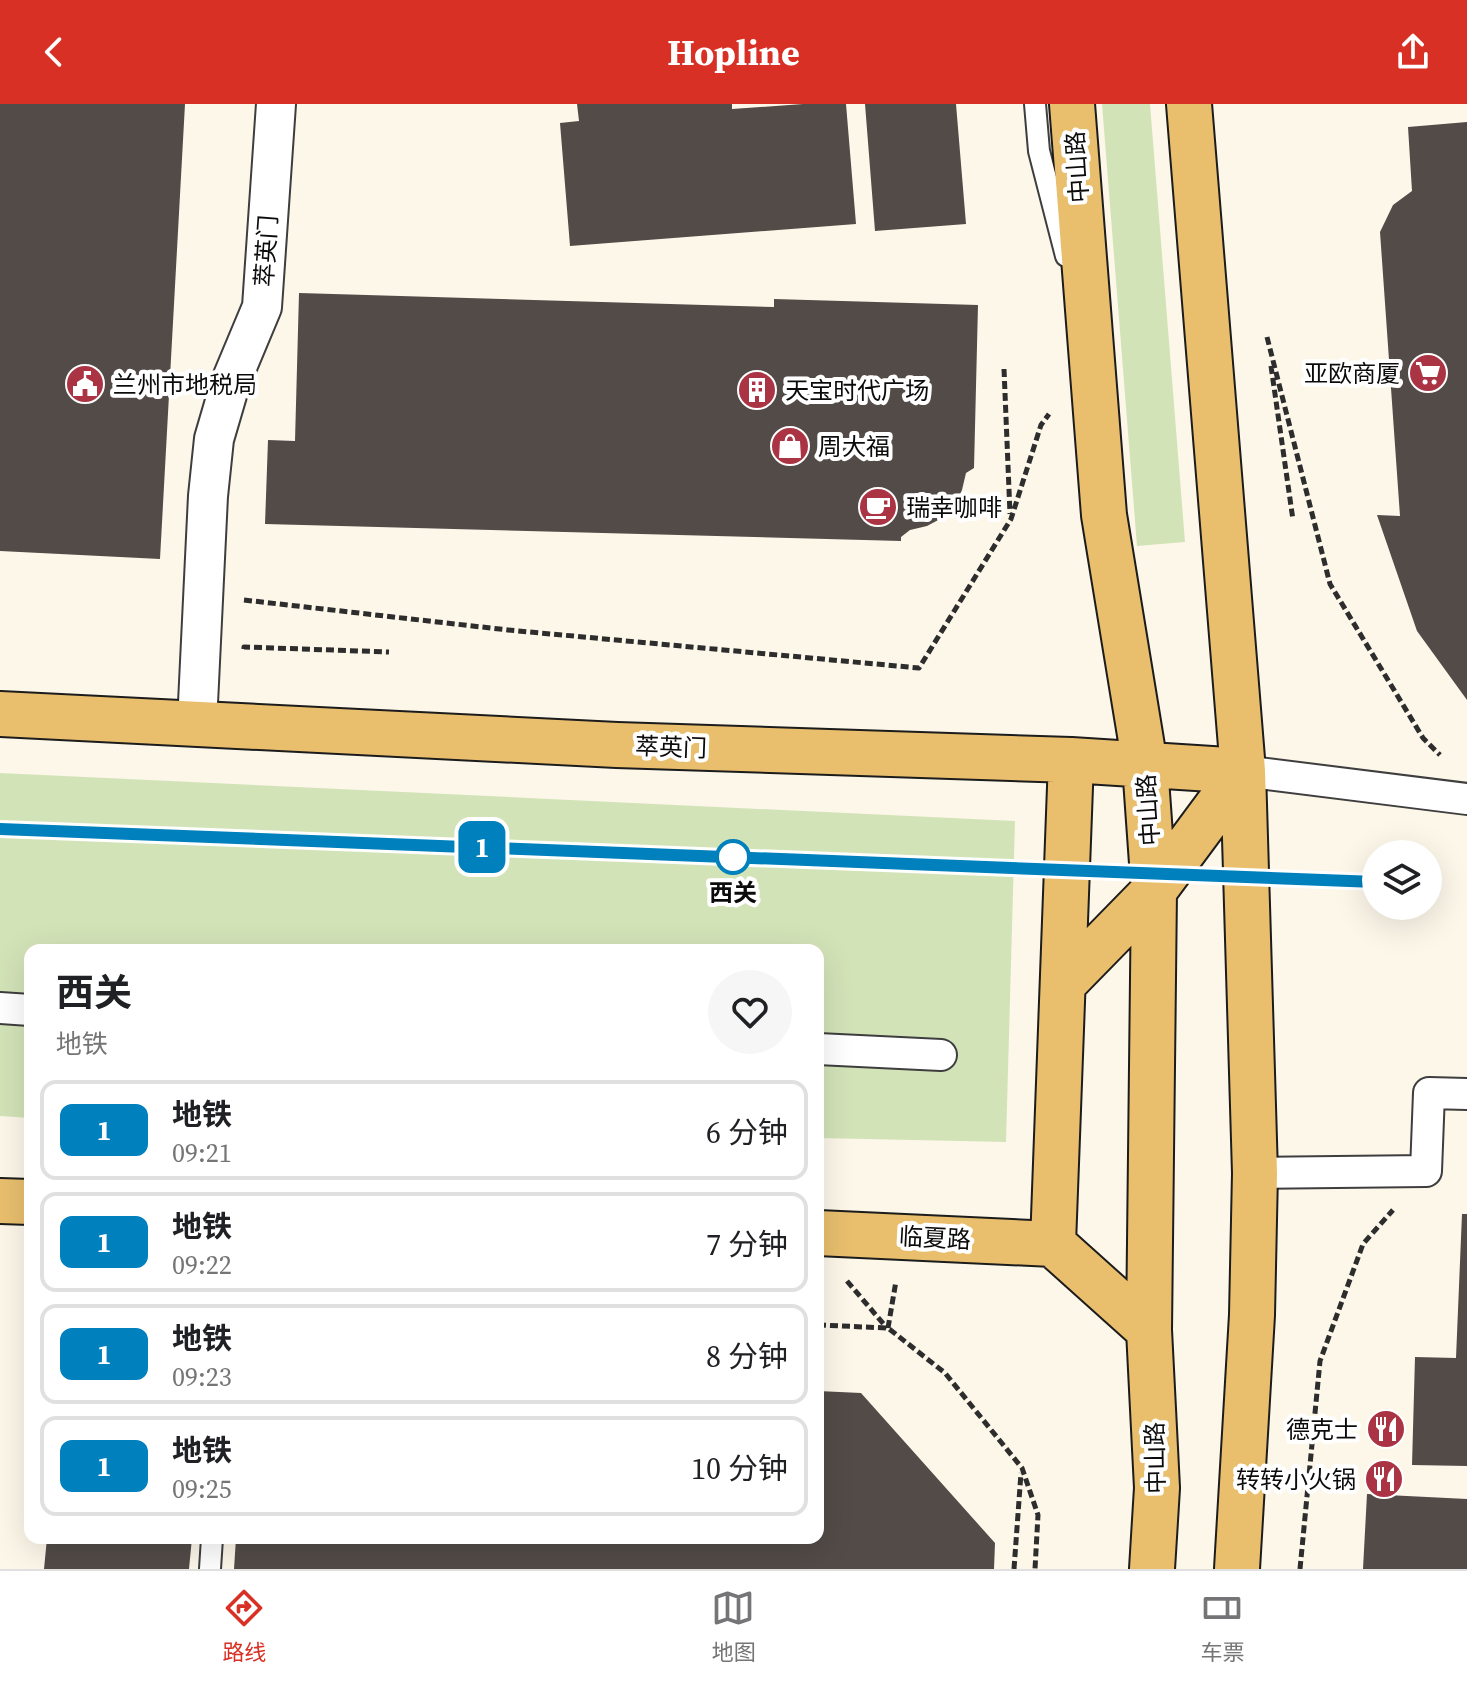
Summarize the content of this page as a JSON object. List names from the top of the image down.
{
  "streets": {
    "main road": ["中山路", "萃英门", "临夏路"]
  },
  "crossings": [
    ["中山路", "萃英门"]
  ],
  "places": {
    "supermarket": ["亚欧商厦"],
    "public building": ["兰州市地税局"],
    "building": ["天宝时代广场"],
    "shop": ["周大福"],
    "cafe": ["瑞幸咖啡"],
    "other": ["西关"],
    "restaurant": ["德克士", "转转小火锅"]
  },
  "lines": ["metro line 1"],
  "page": {
    "header": "Hopline",
    "on_map": "1",
    "heading": ["西关", "地铁"],
    "list": [
      {
        "mark": "1",
        "name": "地铁",
        "note": "09:21",
        "value": "6 分钟"
      },
      {
        "mark": "1",
        "name": "地铁",
        "note": "09:22",
        "value": "7 分钟"
      },
      {
        "mark": "1",
        "name": "地铁",
        "note": "09:23",
        "value": "8 分钟"
      },
      {
        "mark": "1",
        "name": "地铁",
        "note": "09:25",
        "value": "10 分钟"
      }
    ],
    "tabs": ["路线", "地图", "车票"]
  }
}
